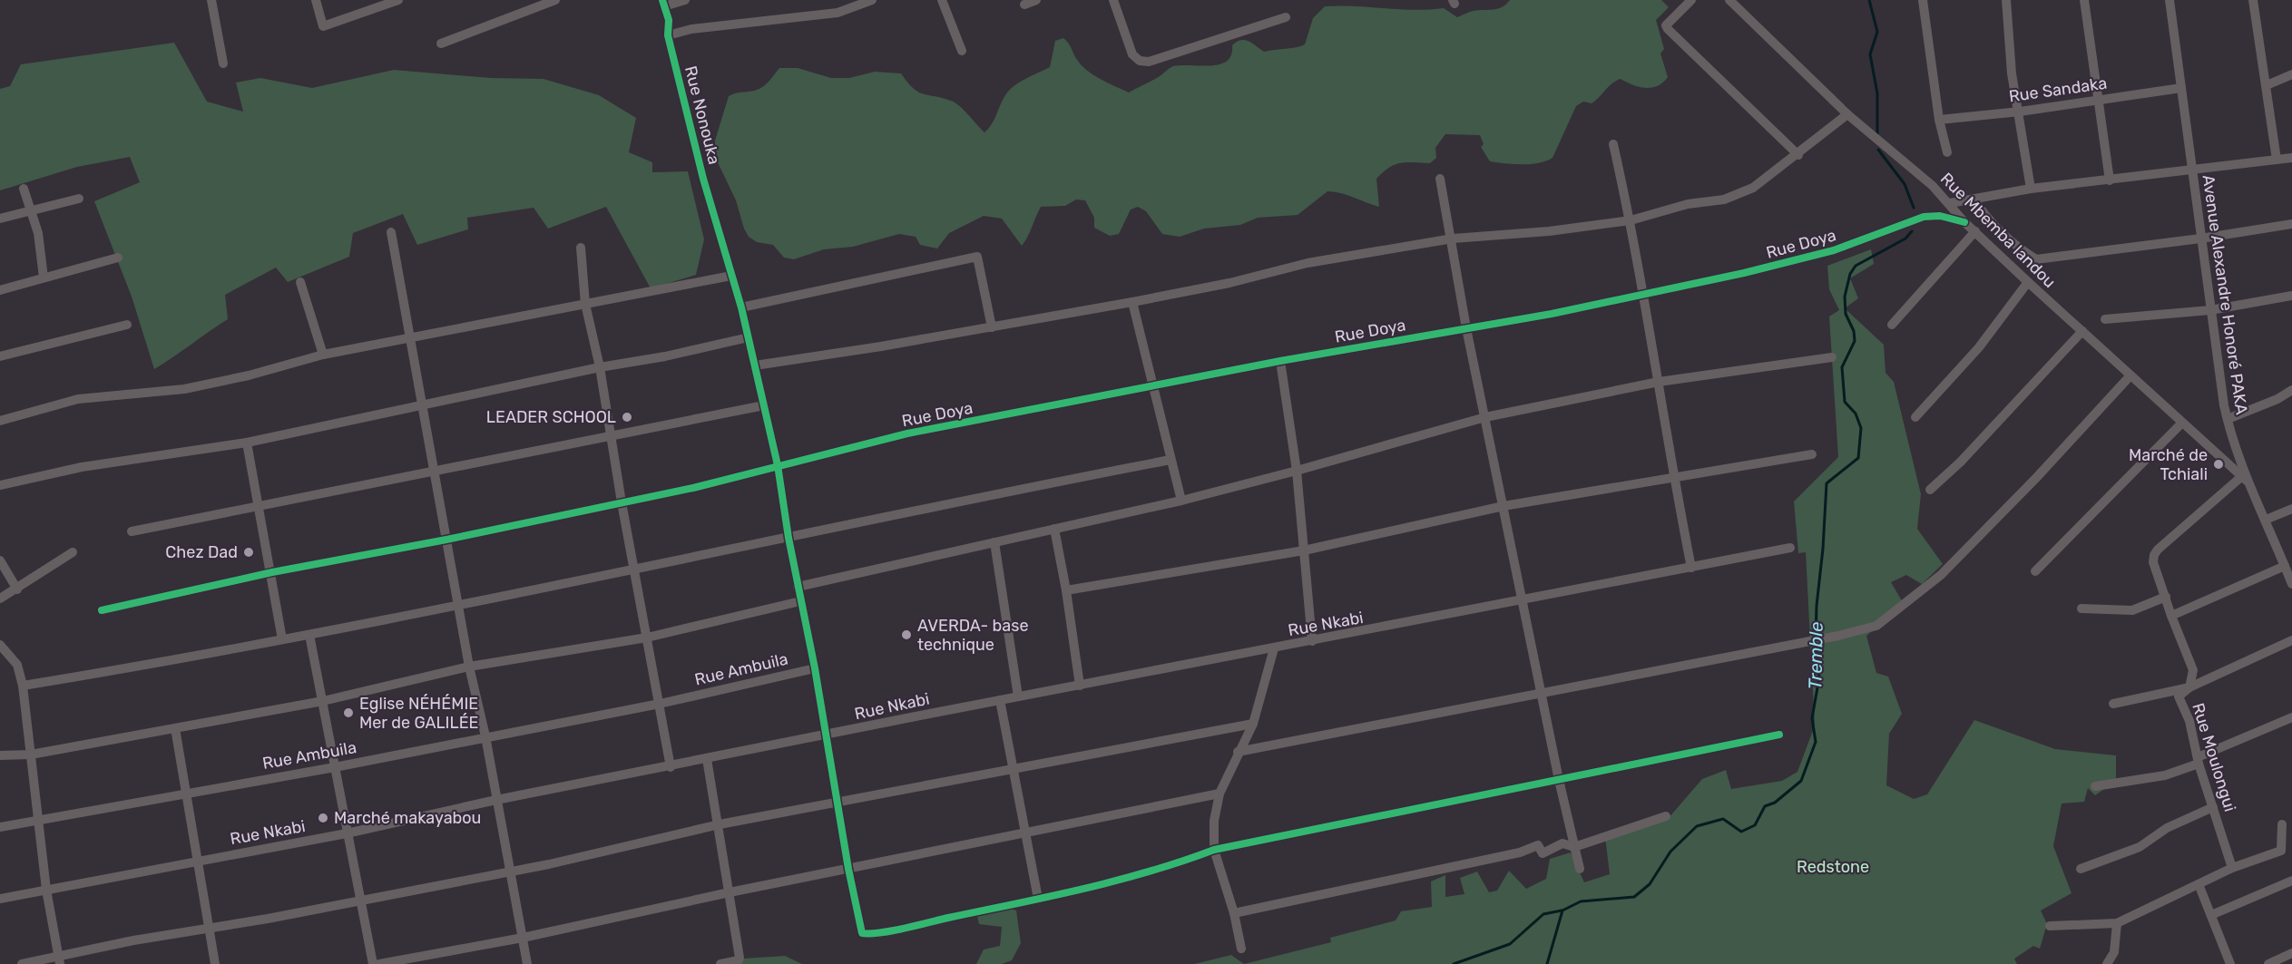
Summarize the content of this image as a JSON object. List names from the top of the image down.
{
  "streets": {
    "street": [
      "Rue Sandaka",
      "Rue Nonouka",
      "Rue Mbemba landou",
      "Rue Doya",
      "Avenue Alexandre Honoré PAKA",
      "Rue Nkabi",
      "Rue Ambuila",
      "Rue Moulongui"
    ]
  },
  "crossings": [
    ["Rue Sandaka", "Avenue Alexandre Honoré PAKA"],
    ["Rue Nonouka", "Rue Doya"],
    ["Rue Nonouka", "Rue Nkabi"],
    ["Rue Nonouka", "Rue Ambuila"],
    ["Rue Mbemba landou", "Rue Doya"],
    ["Rue Mbemba landou", "Avenue Alexandre Honoré PAKA"],
    ["Rue Mbemba landou", "Rue Moulongui"],
    ["Avenue Alexandre Honoré PAKA", "Rue Moulongui"]
  ],
  "water": ["Tremble"],
  "parks": ["Redstone"],
  "places": [
    "LEADER SCHOOL",
    "Marché de Tchiali",
    "Chez Dad",
    "AVERDA- base technique",
    "Eglise NÉHÉMIE Mer de GALILÉE",
    "Marché makayabou"
  ]
}
